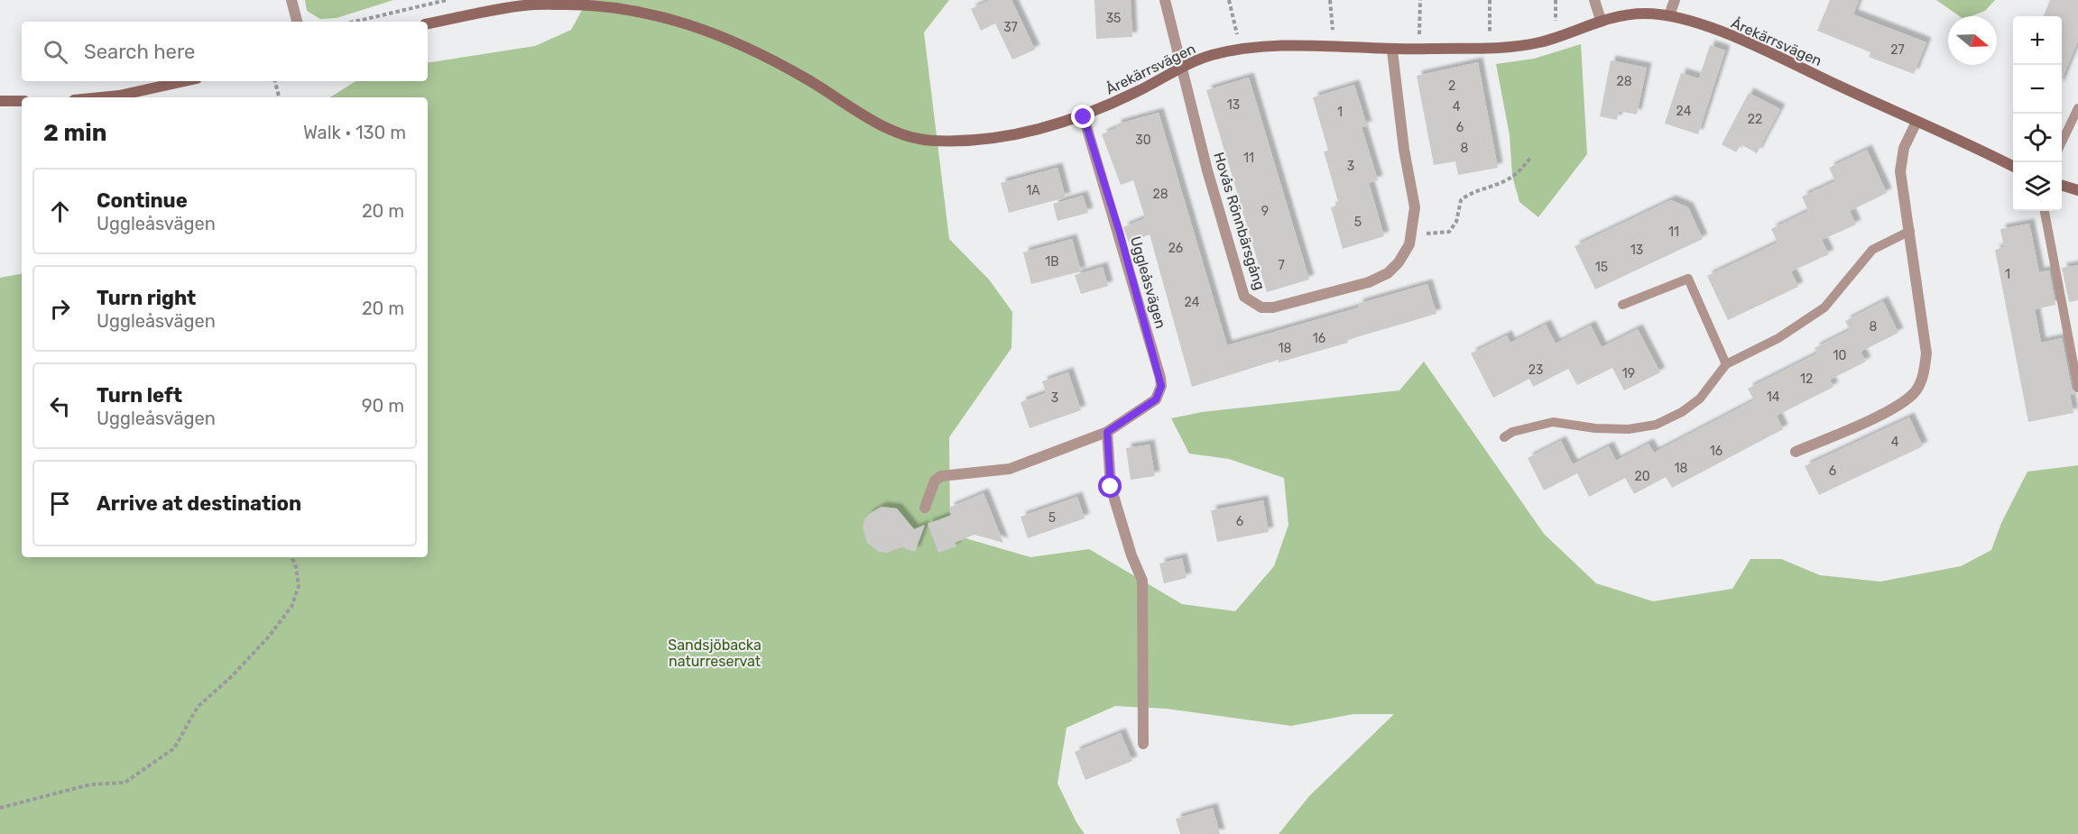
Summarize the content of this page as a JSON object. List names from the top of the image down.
{
  "streets": {
    "street": ["Årekärrsvägen", "Hovås Rönnbärsgång", "Uggleåsvägen"]
  },
  "crossings": [
    ["Årekärrsvägen", "Hovås Rönnbärsgång"],
    ["Årekärrsvägen", "Uggleåsvägen"]
  ],
  "parks": ["Sandsjöbacka naturreservat"],
  "house_numbers": [
    "35",
    "37",
    "27",
    "28",
    "2",
    "13",
    "4",
    "24",
    "1",
    "22",
    "6",
    "30",
    "8",
    "11",
    "3",
    "1A",
    "28",
    "9",
    "5",
    "11",
    "26",
    "13",
    "1B",
    "7",
    "15",
    "1",
    "24",
    "8",
    "16",
    "18",
    "10",
    "23",
    "19",
    "12",
    "14",
    "3",
    "4",
    "16",
    "18",
    "6",
    "20",
    "5",
    "6"
  ],
  "north": "right",
  "page": {
    "map_buttons": ["+", "−"],
    "search": "Search here",
    "heading": ["2 min", "Walk · 130 m"],
    "list": [
      ["Continue", "Uggleåsvägen", "20 m"],
      ["Turn right", "Uggleåsvägen", "20 m"],
      ["Turn left", "Uggleåsvägen", "90 m"],
      "Arrive at destination"
    ]
  }
}
